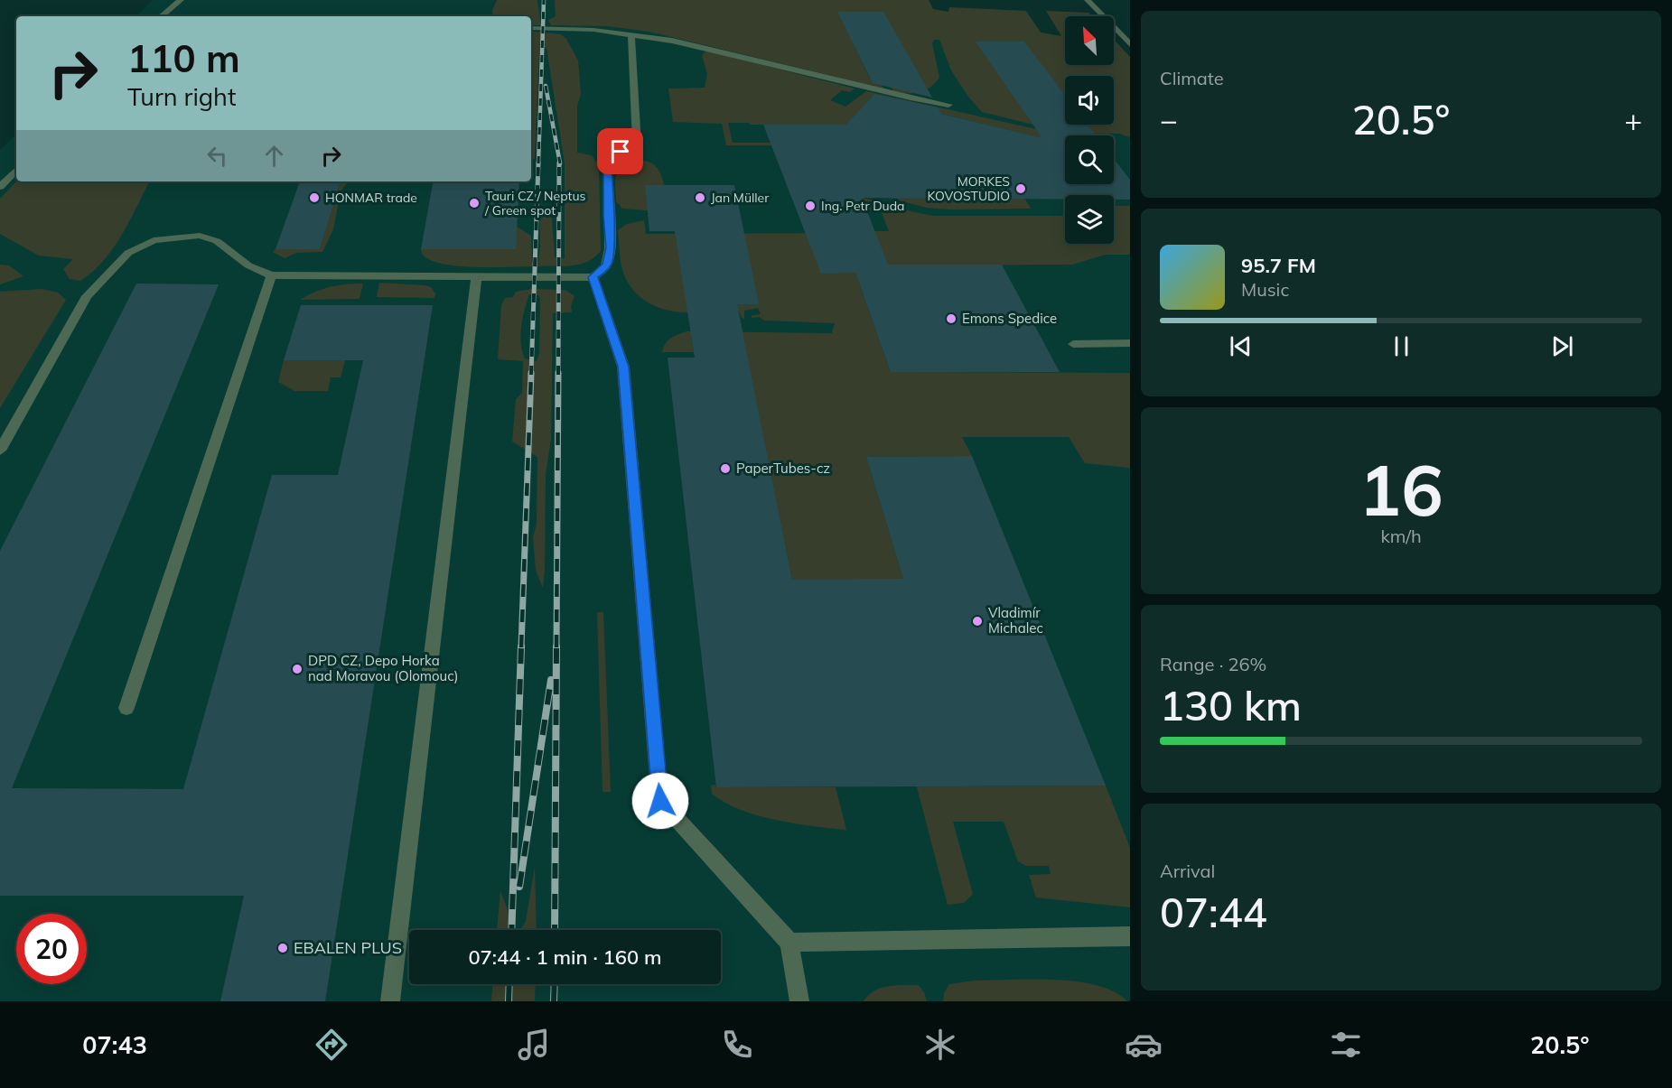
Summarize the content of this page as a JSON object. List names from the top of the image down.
{
  "places": [
    "MORKES KOVOSTUDIO",
    "HONMAR trade",
    "Jan Müller",
    "Tauri CZ / Neptus / Green spot",
    "Ing. Petr Duda",
    "Emons Spedice",
    "PaperTubes-cz",
    "Vladimír Michalec",
    "DPD CZ, Depo Horka nad Moravou (Olomouc)",
    "EBALEN PLUS"
  ],
  "north": "top left",
  "page": {
    "tile": [
      "Climate",
      ["16", "km/h"],
      ["Range · 26%", "130 km"],
      ["Arrival", "07:44"]
    ],
    "turn": ["110 m", "Turn right"],
    "heat": ["−", "20.5°", "+"],
    "song": ["95.7 FM", "Music"],
    "limit": "20",
    "trip": "07:44 · 1 min · 160 m",
    "tabs": ["07:43", "20.5°"]
  }
}
